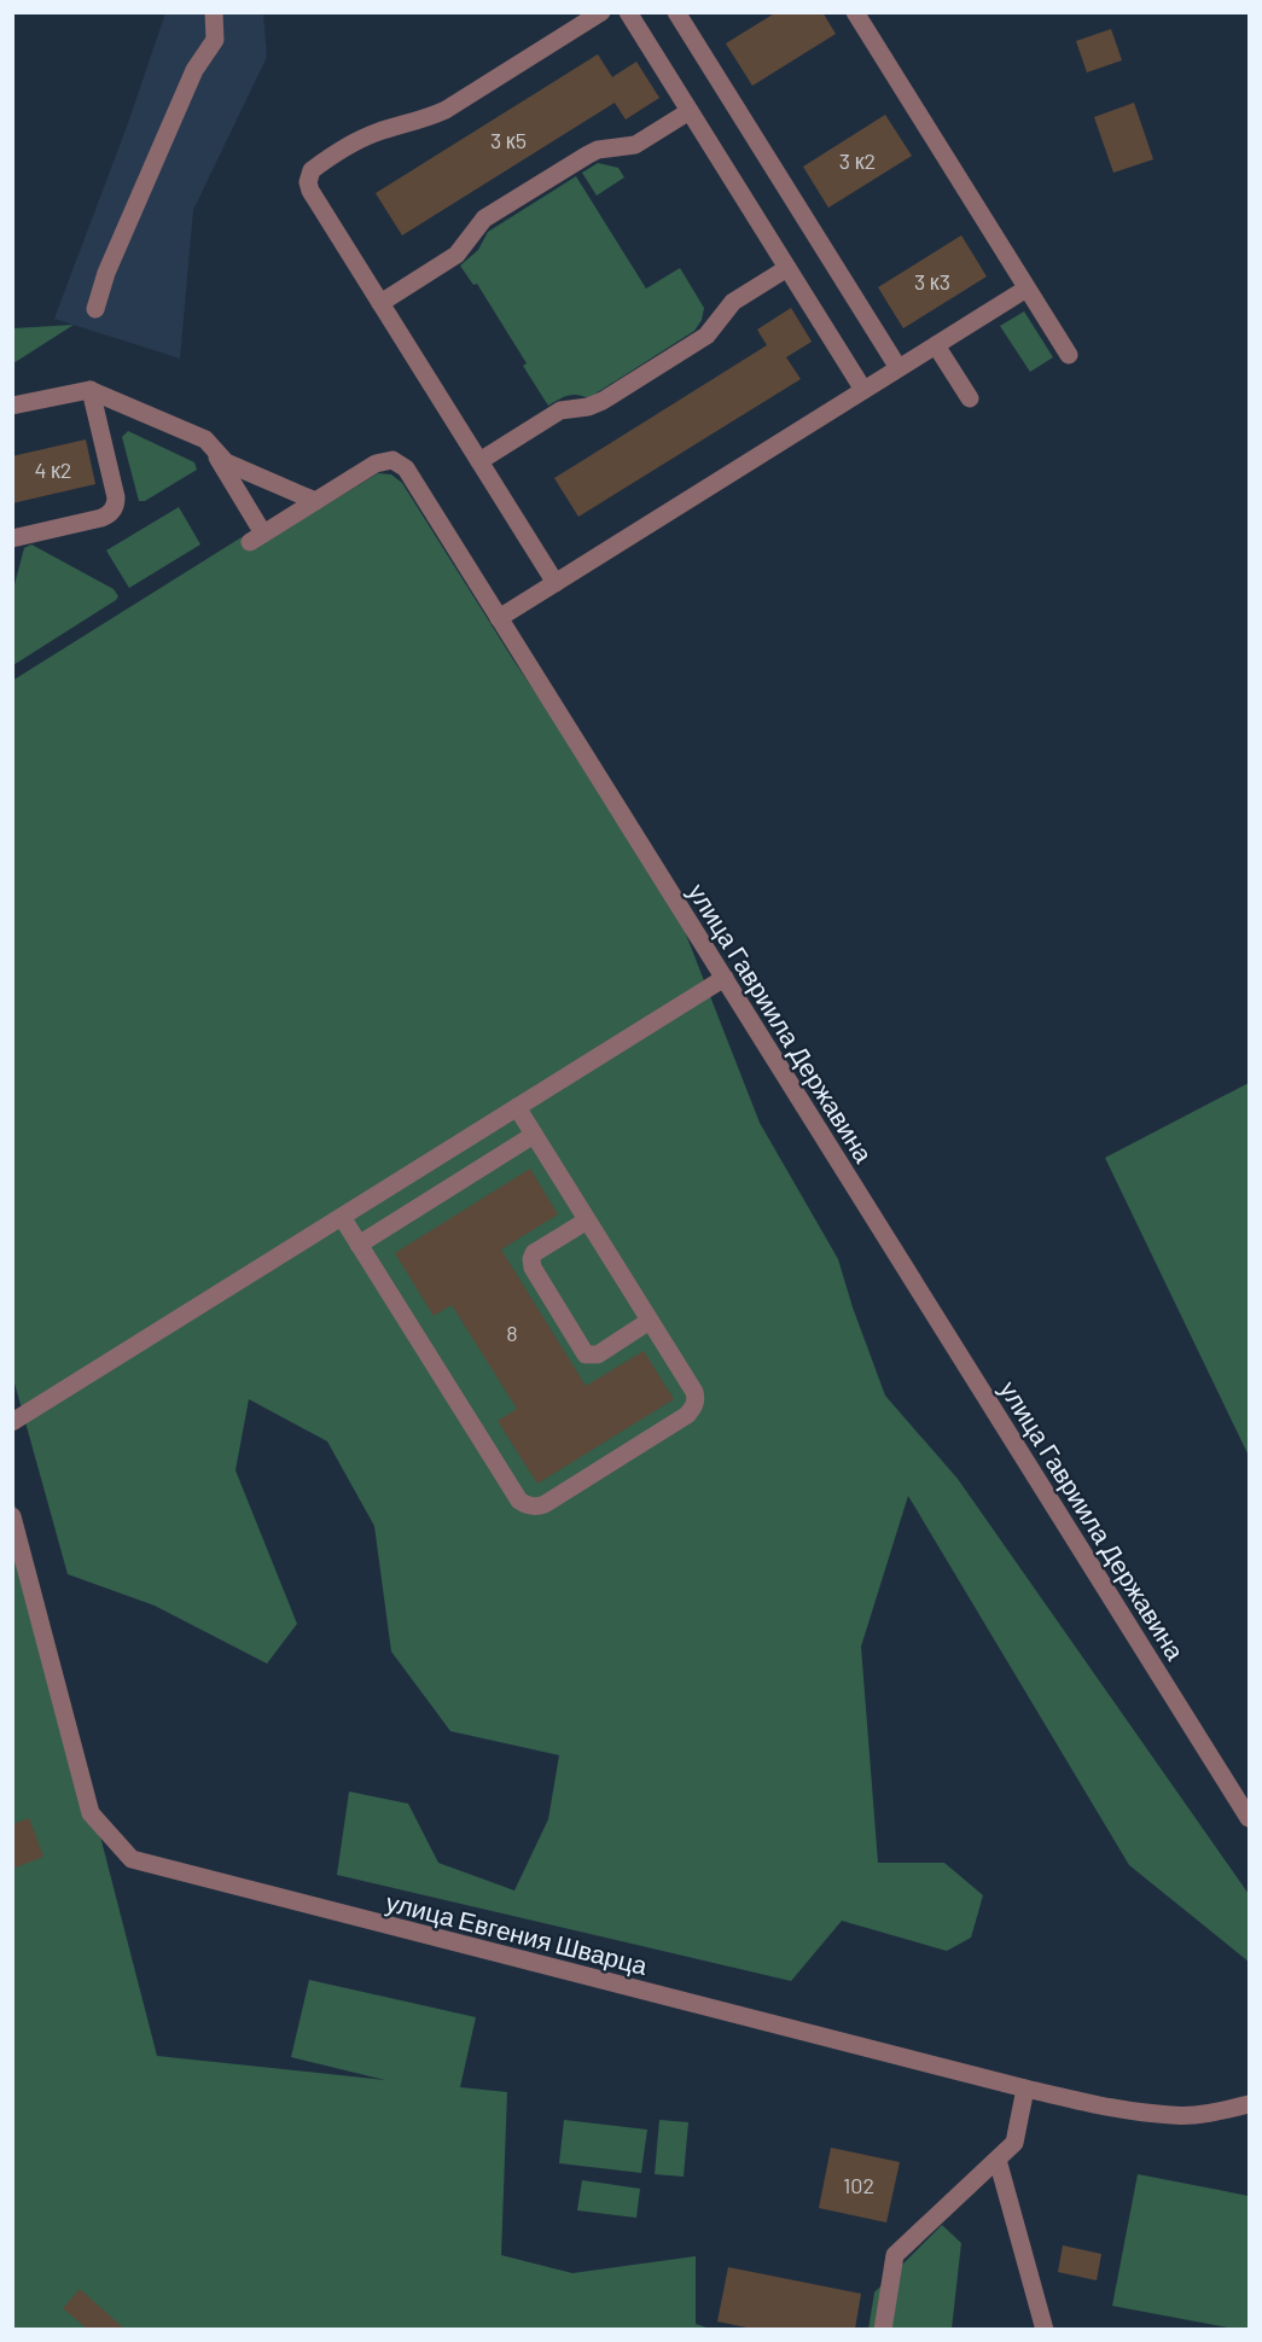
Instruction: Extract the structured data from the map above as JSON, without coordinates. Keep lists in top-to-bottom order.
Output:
{
  "streets": {
    "street": ["улица Гавриила Державина", "улица Евгения Шварца"]
  },
  "house_numbers": [
    "3 к5",
    "3 к2",
    "3 к3",
    "4 к2",
    "8",
    "102"
  ]
}
